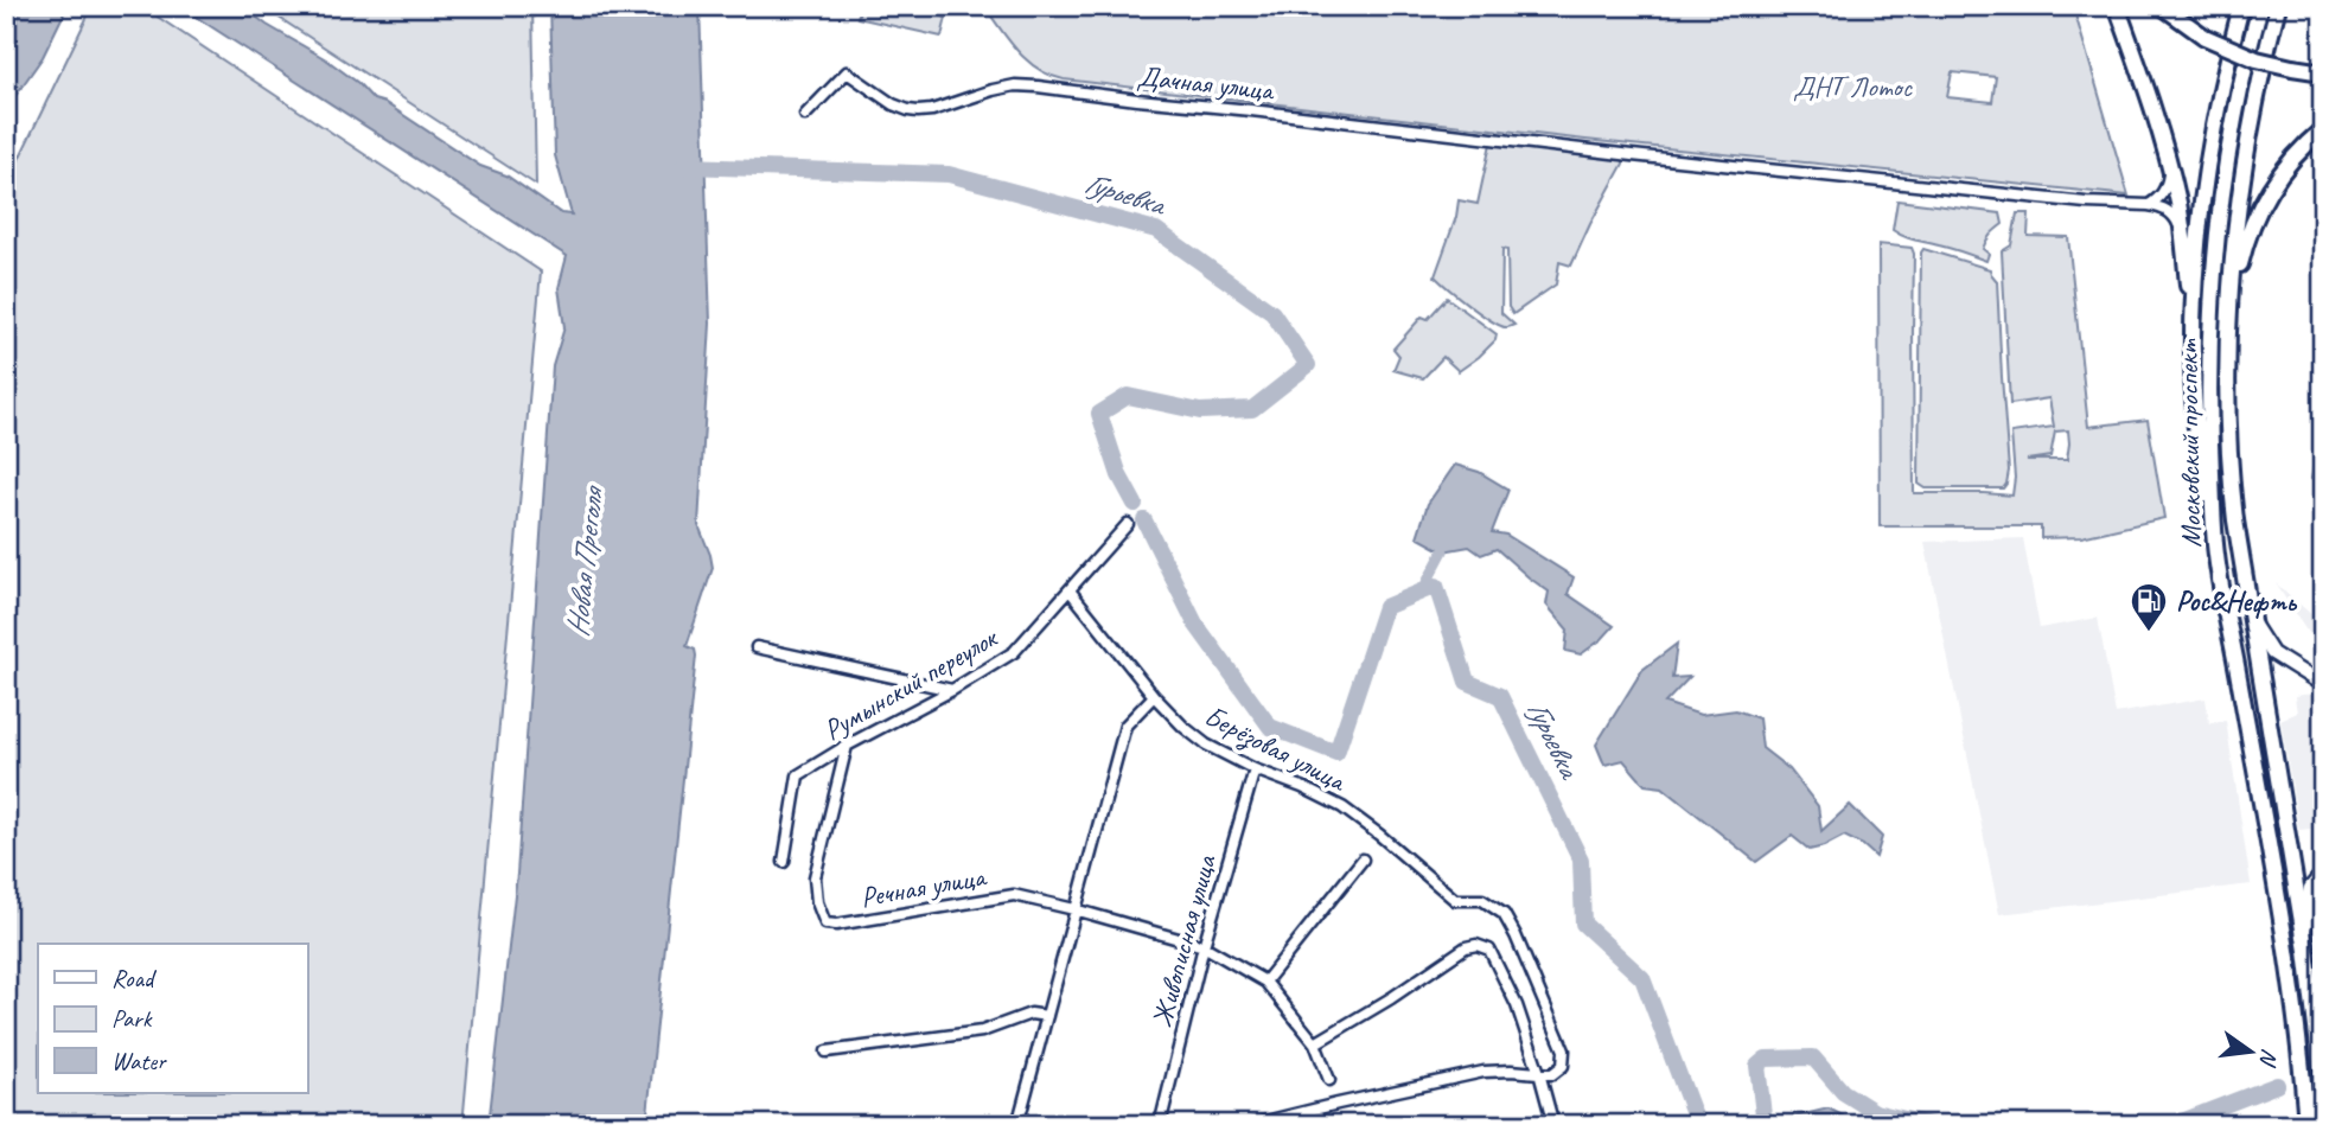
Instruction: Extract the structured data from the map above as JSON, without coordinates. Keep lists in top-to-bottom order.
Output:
{
  "streets": {
    "highway": ["Московский проспект"],
    "street": [
      "Дачная улица",
      "Румынский переулок",
      "Берёзовая улица",
      "Речная улица",
      "Живописная улица"
    ]
  },
  "crossings": [
    ["Румынский переулок", "Берёзовая улица"],
    ["Румынский переулок", "Речная улица"],
    ["Берёзовая улица", "Живописная улица"],
    ["Речная улица", "Живописная улица"]
  ],
  "water": ["Гурьевка", "Новая Преголя"],
  "parks": ["ДНТ Лотос"],
  "places": {
    "fuel station": ["Рос&Нефть"]
  },
  "legend": ["Road", "Park", "Water"],
  "north": "right"
}
